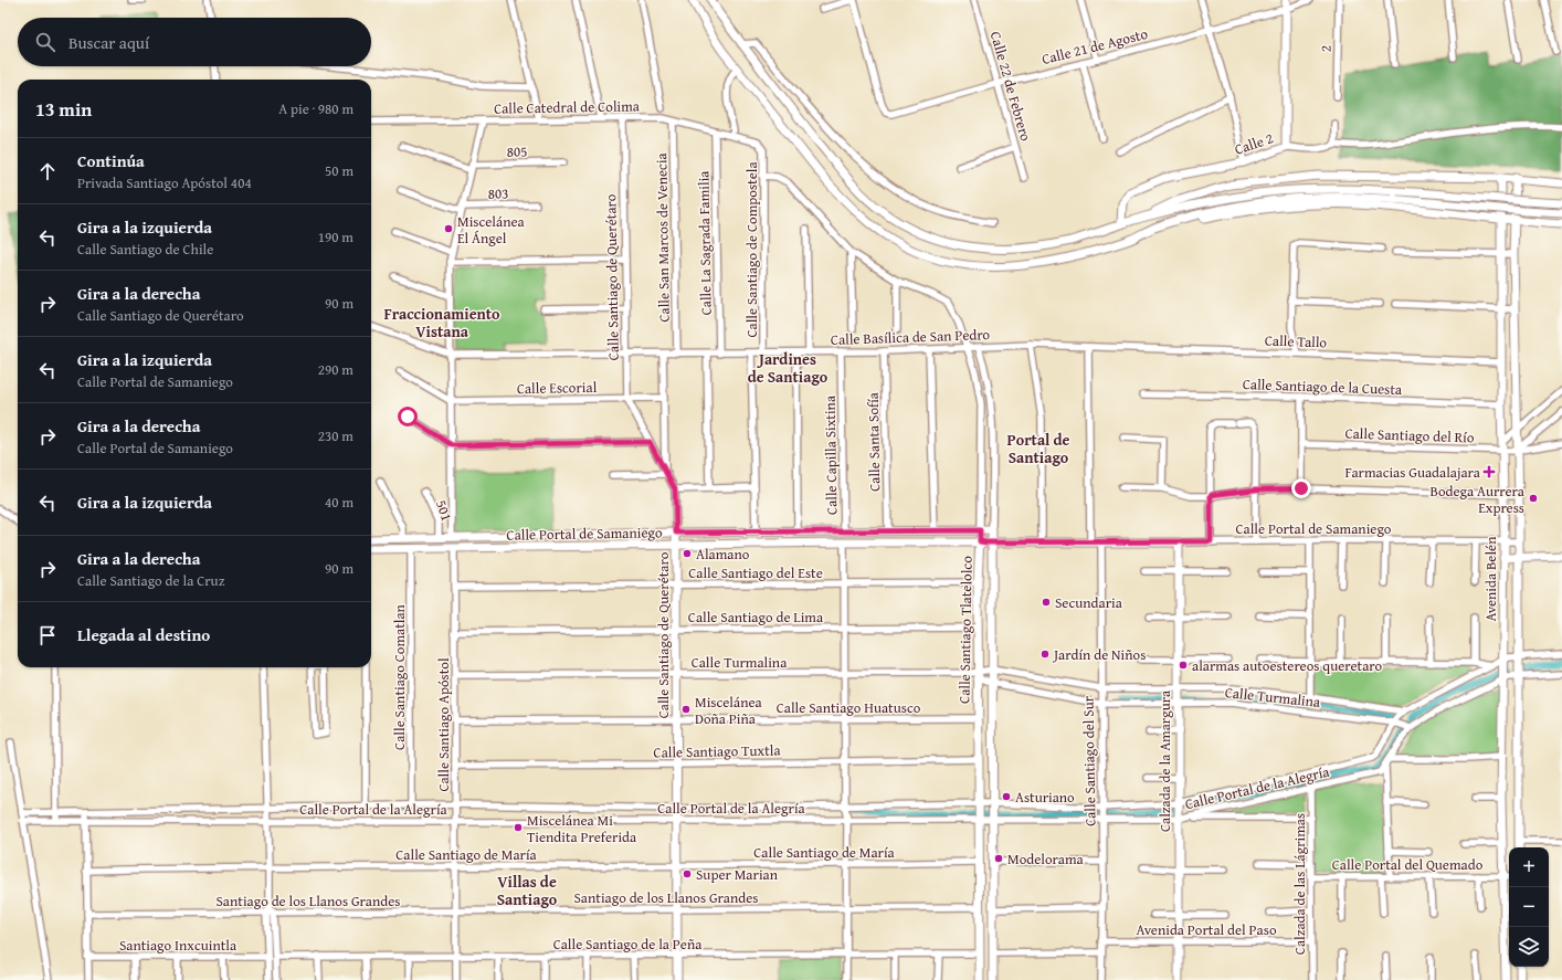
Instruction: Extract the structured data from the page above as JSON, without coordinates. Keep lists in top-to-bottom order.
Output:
{
  "streets": {
    "street": [
      "Calle 21 de Agosto",
      "2",
      "Calle 22 de Febrero",
      "Calle Catedral de Colima",
      "Calle 2",
      "805",
      "803",
      "Calle San Marcos de Venecia",
      "Calle La Sagrada Familia",
      "Calle Santiago de Compostela",
      "Calle Santiago de Querétaro",
      "Calle Basílica de San Pedro",
      "Calle Tallo",
      "Calle Santiago de la Cuesta",
      "Calle Escorial",
      "Calle Santiago del Río",
      "Calle Santa Sofía",
      "Calle Capilla Sixtina",
      "501",
      "Calle Portal de Samaniego",
      "Calle Santiago del Este",
      "Avenida Belén",
      "Calle Santiago de Lima",
      "Calle Santiago Tlatelolco",
      "Calle Turmalina",
      "Calle Santiago Comatlan",
      "Calle Santiago Huatusco",
      "Calle Santiago Apóstol",
      "Calle Santiago Tuxtla",
      "Calle Santiago del Sur",
      "Calzada de la Amargura",
      "Calle Portal de la Alegría",
      "Calle Santiago de María",
      "Calle Portal del Quemado",
      "Calzada de las Lágrimas",
      "Santiago de los Llanos Grandes",
      "Avenida Portal del Paso",
      "Calle Santiago de la Peña",
      "Santiago Inxcuintla"
    ]
  },
  "crossings": [
    ["Calle 21 de Agosto", "Calle 22 de Febrero"],
    ["Calle 21 de Agosto", "Calle 2"],
    ["Calle Catedral de Colima", "Calle San Marcos de Venecia"],
    ["Calle Catedral de Colima", "Calle La Sagrada Familia"],
    ["Calle Catedral de Colima", "Calle Santiago de Compostela"],
    ["Calle Catedral de Colima", "Calle Santiago de Querétaro"],
    ["Calle San Marcos de Venecia", "Calle Basílica de San Pedro"],
    ["Calle La Sagrada Familia", "Calle Basílica de San Pedro"],
    ["Calle Santiago de Compostela", "Calle Basílica de San Pedro"],
    ["Calle Santiago de Compostela", "Calle Portal de Samaniego"],
    ["Calle Santiago de Compostela", "Calle Santiago Tlatelolco"],
    ["Calle Santiago de Querétaro", "Calle Basílica de San Pedro"],
    ["Calle Santiago de Querétaro", "Calle Escorial"],
    ["Calle Santiago de Querétaro", "Calle Portal de Samaniego"],
    ["Calle Santiago de Querétaro", "Calle Santiago del Este"],
    ["Calle Santiago de Querétaro", "Calle Santiago de Lima"],
    ["Calle Santiago de Querétaro", "Calle Turmalina"],
    ["Calle Santiago de Querétaro", "Calle Santiago Huatusco"],
    ["Calle Santiago de Querétaro", "Calle Santiago Tuxtla"],
    ["Calle Santiago de Querétaro", "Calle Portal de la Alegría"],
    ["Calle Santiago de Querétaro", "Calle Santiago de María"],
    ["Calle Santiago de Querétaro", "Santiago de los Llanos Grandes"],
    ["Calle Santiago de Querétaro", "Calle Santiago de la Peña"],
    ["Calle Basílica de San Pedro", "Calle Tallo"],
    ["Calle Basílica de San Pedro", "Calle Santa Sofía"],
    ["Calle Basílica de San Pedro", "Calle Capilla Sixtina"],
    ["Calle Basílica de San Pedro", "Calle Santiago Tlatelolco"],
    ["Calle Tallo", "Avenida Belén"],
    ["Calle Santiago de la Cuesta", "Avenida Belén"],
    ["Calle Santiago del Río", "Avenida Belén"],
    ["Calle Santa Sofía", "Calle Portal de Samaniego"],
    ["Calle Capilla Sixtina", "Calle Portal de Samaniego"],
    ["501", "Calle Portal de Samaniego"],
    ["Calle Portal de Samaniego", "Avenida Belén"],
    ["Calle Portal de Samaniego", "Calle Santiago Tlatelolco"],
    ["Calle Portal de Samaniego", "Calle Santiago Comatlan"],
    ["Calle Portal de Samaniego", "Calle Santiago Apóstol"],
    ["Calle Portal de Samaniego", "Calle Santiago del Sur"],
    ["Calle Portal de Samaniego", "Calzada de la Amargura"],
    ["Calle Santiago del Este", "Calle Santiago Tlatelolco"],
    ["Calle Santiago del Este", "Calle Santiago Apóstol"],
    ["Avenida Belén", "Calle Portal del Quemado"],
    ["Calle Santiago de Lima", "Calle Santiago Tlatelolco"],
    ["Calle Santiago de Lima", "Calle Santiago Apóstol"],
    ["Calle Santiago Tlatelolco", "Calle Turmalina"],
    ["Calle Santiago Tlatelolco", "Calle Santiago Huatusco"],
    ["Calle Santiago Tlatelolco", "Calle Santiago Tuxtla"],
    ["Calle Santiago Tlatelolco", "Calle Portal de la Alegría"],
    ["Calle Santiago Tlatelolco", "Calle Santiago de María"],
    ["Calle Santiago Tlatelolco", "Santiago de los Llanos Grandes"],
    ["Calle Santiago Tlatelolco", "Calle Santiago de la Peña"],
    ["Calle Turmalina", "Calle Santiago Apóstol"],
    ["Calle Turmalina", "Calle Santiago del Sur"],
    ["Calle Turmalina", "Calzada de la Amargura"],
    ["Calle Turmalina", "Calle Portal de la Alegría"],
    ["Calle Santiago Comatlan", "Calle Portal de la Alegría"],
    ["Calle Santiago Huatusco", "Calle Santiago Apóstol"],
    ["Calle Santiago Apóstol", "Calle Santiago Tuxtla"],
    ["Calle Santiago Apóstol", "Calle Portal de la Alegría"],
    ["Calle Santiago Apóstol", "Calle Santiago de María"],
    ["Calle Santiago Apóstol", "Santiago de los Llanos Grandes"],
    ["Calle Santiago Apóstol", "Calle Santiago de la Peña"],
    ["Calle Santiago del Sur", "Calle Portal de la Alegría"],
    ["Calle Santiago del Sur", "Avenida Portal del Paso"],
    ["Calzada de la Amargura", "Calle Portal de la Alegría"],
    ["Calzada de la Amargura", "Calzada de las Lágrimas"],
    ["Calzada de la Amargura", "Avenida Portal del Paso"],
    ["Calle Portal de la Alegría", "Calzada de las Lágrimas"],
    ["Calle Portal del Quemado", "Calzada de las Lágrimas"],
    ["Calzada de las Lágrimas", "Avenida Portal del Paso"]
  ],
  "districts": [
    "Fraccionamiento Vistana",
    "Jardines de Santiago",
    "Portal de Santiago",
    "Villas de Santiago"
  ],
  "places": {
    "other": [
      "Miscelánea El Ángel",
      "Bodega Aurrera Express",
      "Alamano",
      "Secundaria",
      "Jardín de Niños",
      "alarmas autoestereos queretaro",
      "Miscelánea Doña Piña",
      "Asturiano",
      "Miscelánea Mi Tiendita Preferida",
      "Modelorama",
      "Super Marian"
    ],
    "health": ["Farmacias Guadalajara"]
  },
  "page": {
    "search": "Buscar aquí",
    "heading": ["13 min", "A pie · 980 m"],
    "list": [
      ["Continúa", "Privada Santiago Apóstol 404", "50 m"],
      ["Gira a la izquierda", "Calle Santiago de Chile", "190 m"],
      ["Gira a la derecha", "Calle Santiago de Querétaro", "90 m"],
      ["Gira a la izquierda", "Calle Portal de Samaniego", "290 m"],
      ["Gira a la derecha", "Calle Portal de Samaniego", "230 m"],
      ["Gira a la izquierda", "40 m"],
      ["Gira a la derecha", "Calle Santiago de la Cruz", "90 m"],
      "Llegada al destino"
    ],
    "map_buttons": ["+", "−"]
  }
}
